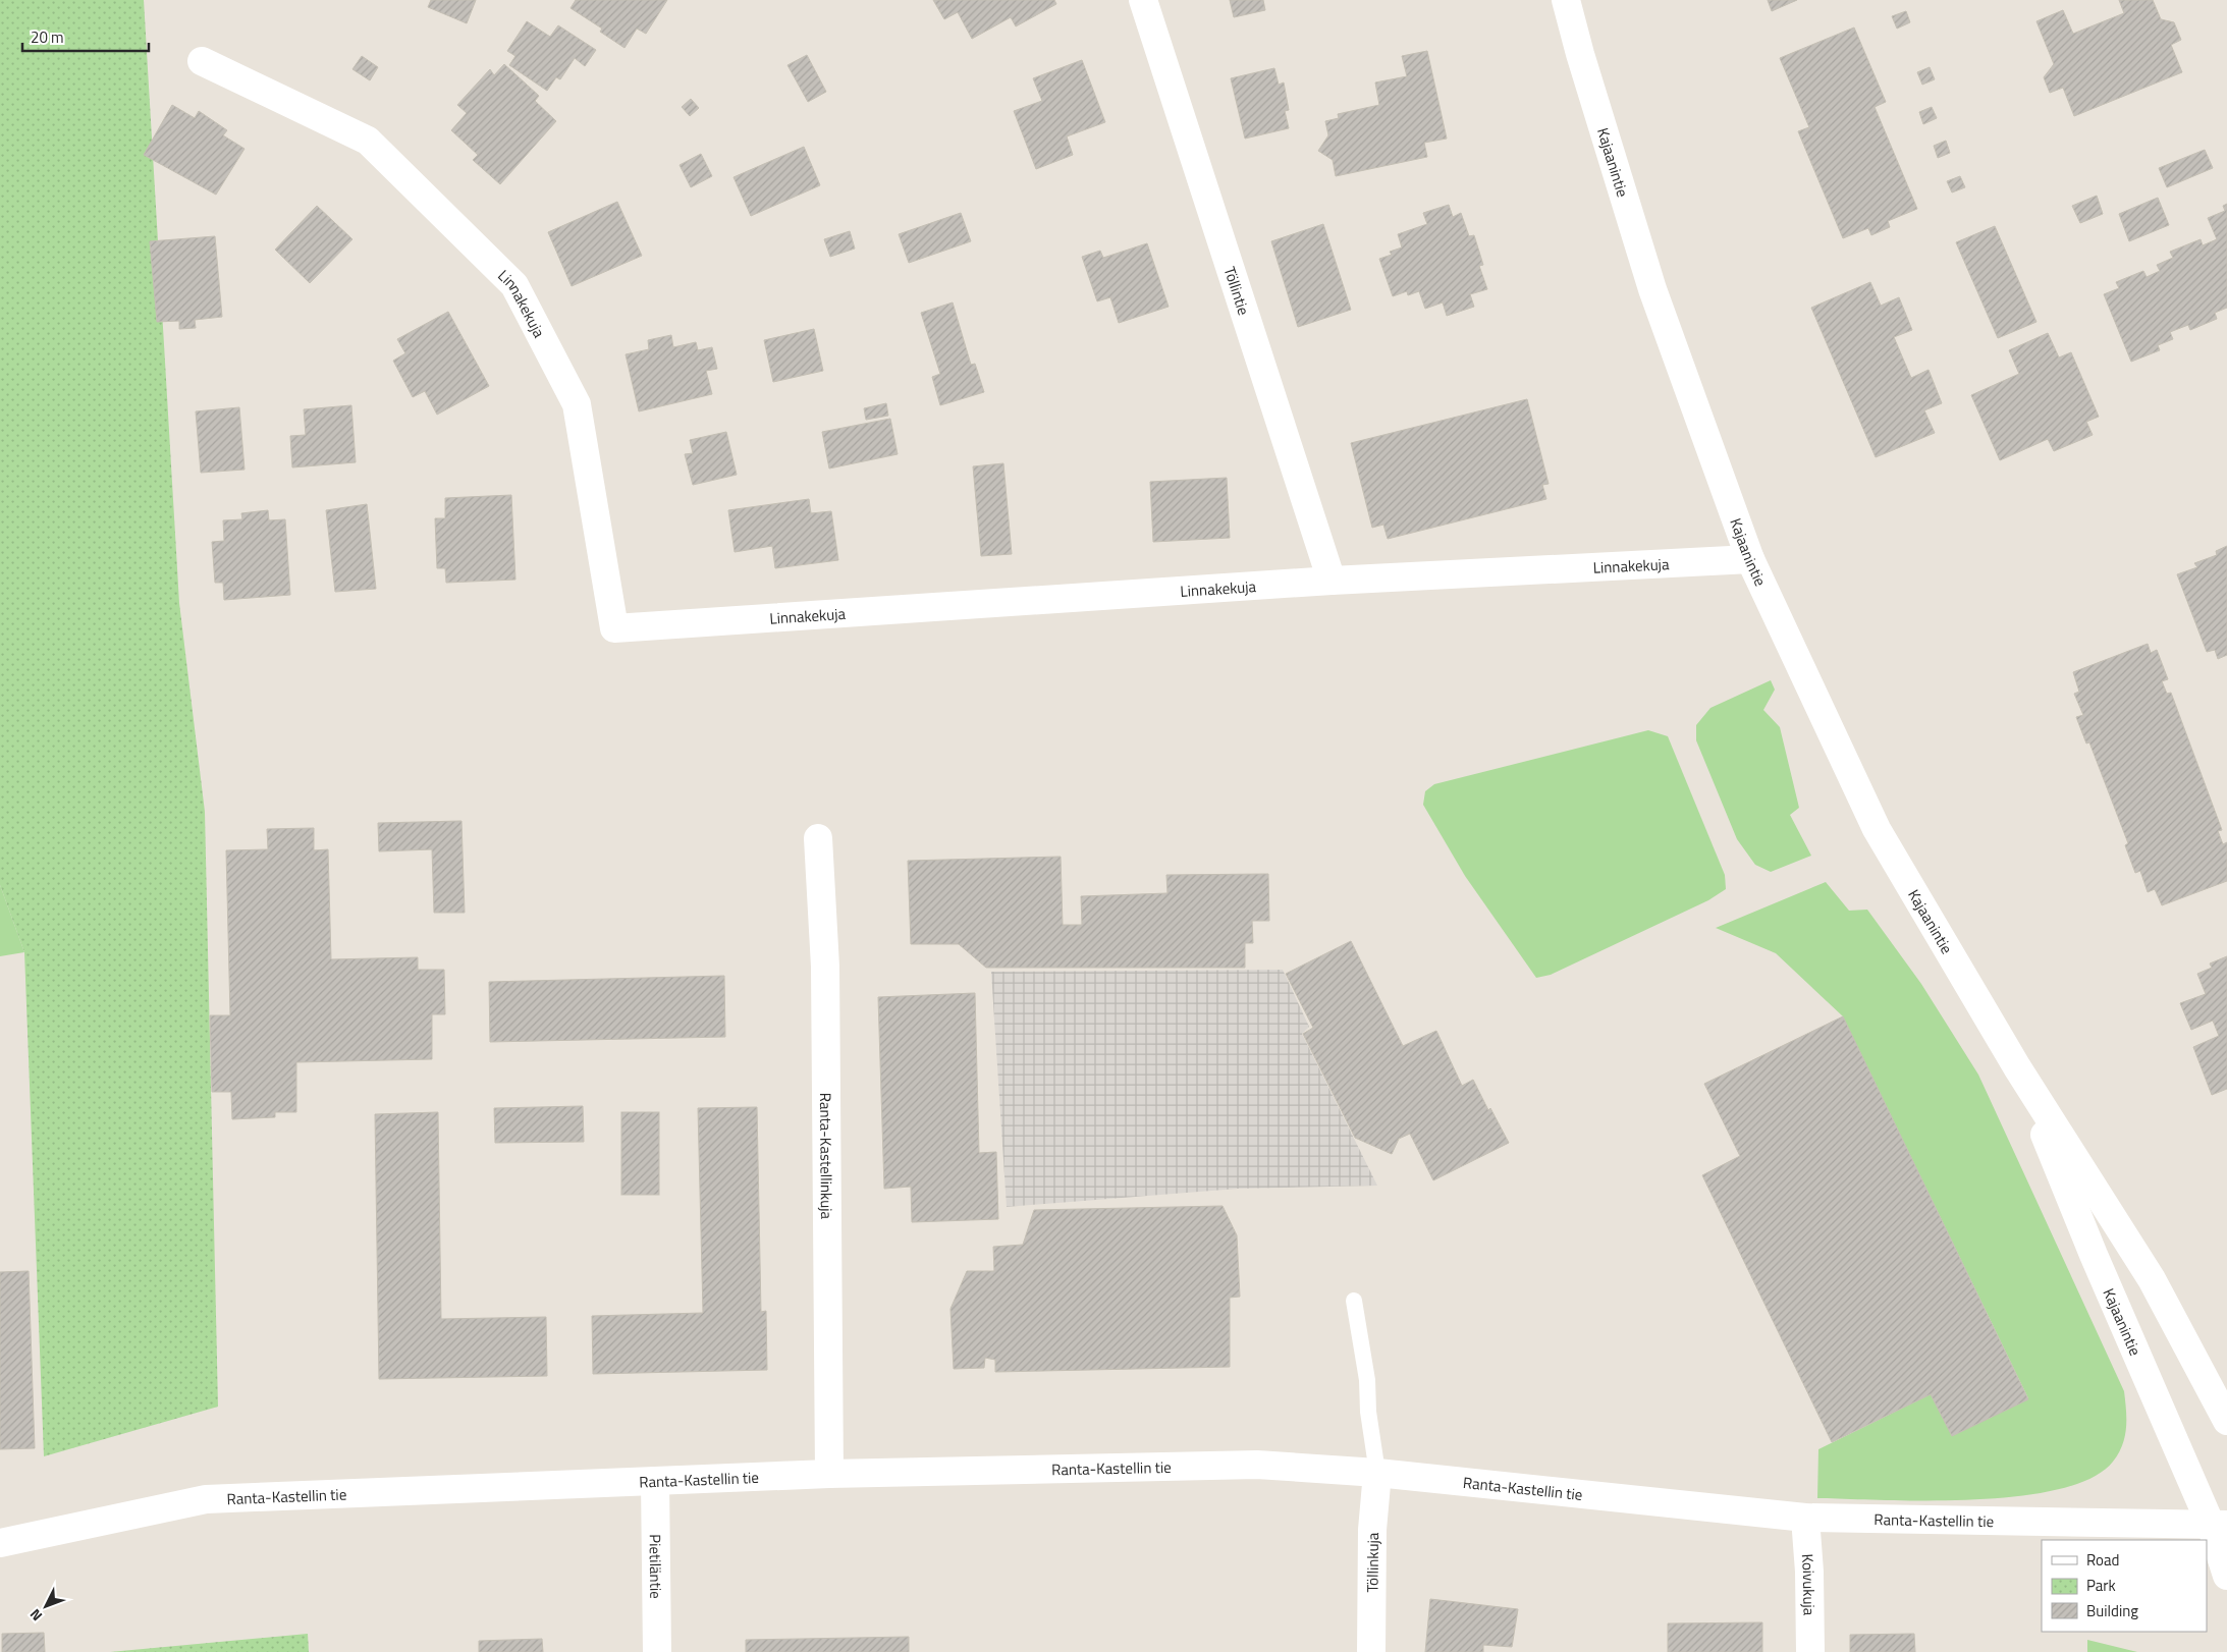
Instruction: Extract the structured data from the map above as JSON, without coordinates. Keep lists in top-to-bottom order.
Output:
{
  "streets": {
    "street": [
      "Kajaanintie",
      "Töllintie",
      "Linnakekuja",
      "Ranta-Kastellinkuja",
      "Ranta-Kastellin tie",
      "Töllinkuja",
      "Pietiläntie",
      "Koivukuja"
    ]
  },
  "crossings": [
    ["Kajaanintie", "Linnakekuja"],
    ["Kajaanintie", "Ranta-Kastellin tie"],
    ["Töllintie", "Linnakekuja"],
    ["Ranta-Kastellinkuja", "Ranta-Kastellin tie"],
    ["Ranta-Kastellin tie", "Töllinkuja"],
    ["Ranta-Kastellin tie", "Pietiläntie"],
    ["Ranta-Kastellin tie", "Koivukuja"]
  ],
  "legend": ["Road", "Park", "Building"],
  "scale_bar": "20 m",
  "north": "bottom left"
}
